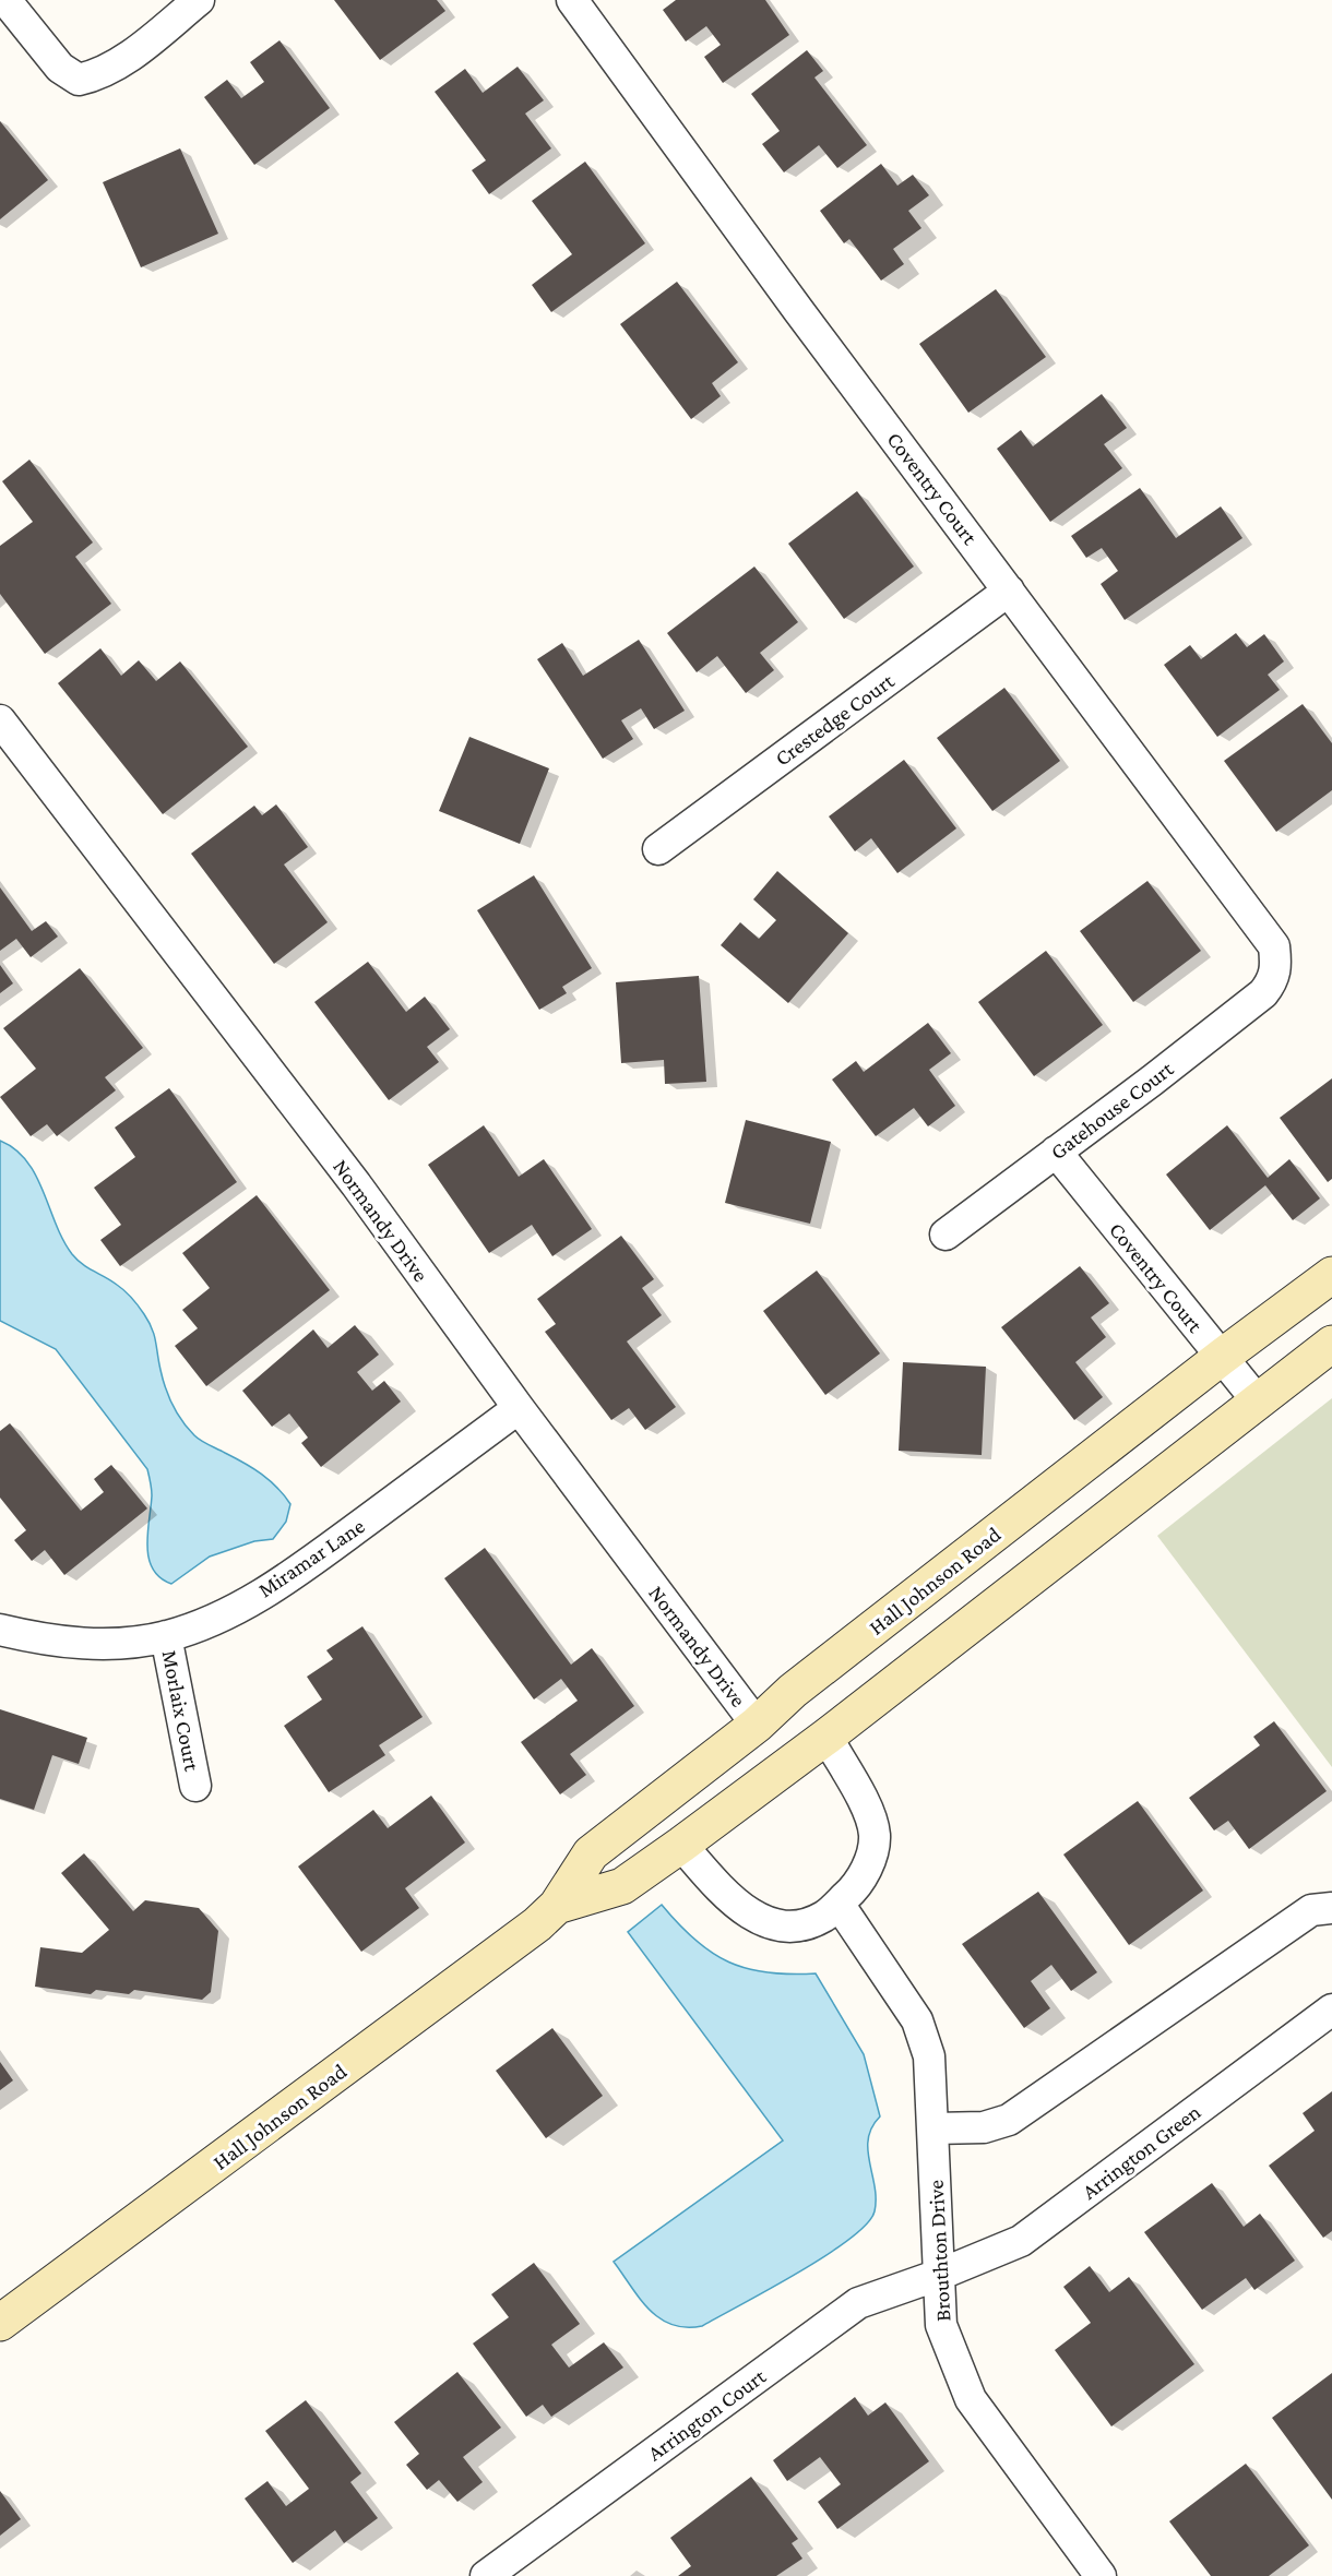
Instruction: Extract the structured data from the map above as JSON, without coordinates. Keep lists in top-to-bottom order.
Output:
{
  "streets": {
    "main road": ["Hall Johnson Road"],
    "street": [
      "Coventry Court",
      "Crestedge Court",
      "Gatehouse Court",
      "Normandy Drive",
      "Miramar Lane",
      "Morlaix Court",
      "Arrington Green",
      "Brouthton Drive",
      "Arrington Court"
    ]
  },
  "crossings": [
    ["Coventry Court", "Crestedge Court"],
    ["Coventry Court", "Gatehouse Court"],
    ["Coventry Court", "Hall Johnson Road"],
    ["Normandy Drive", "Miramar Lane"],
    ["Normandy Drive", "Hall Johnson Road"],
    ["Miramar Lane", "Morlaix Court"],
    ["Arrington Green", "Brouthton Drive"],
    ["Arrington Green", "Arrington Court"],
    ["Brouthton Drive", "Arrington Court"]
  ]
}
